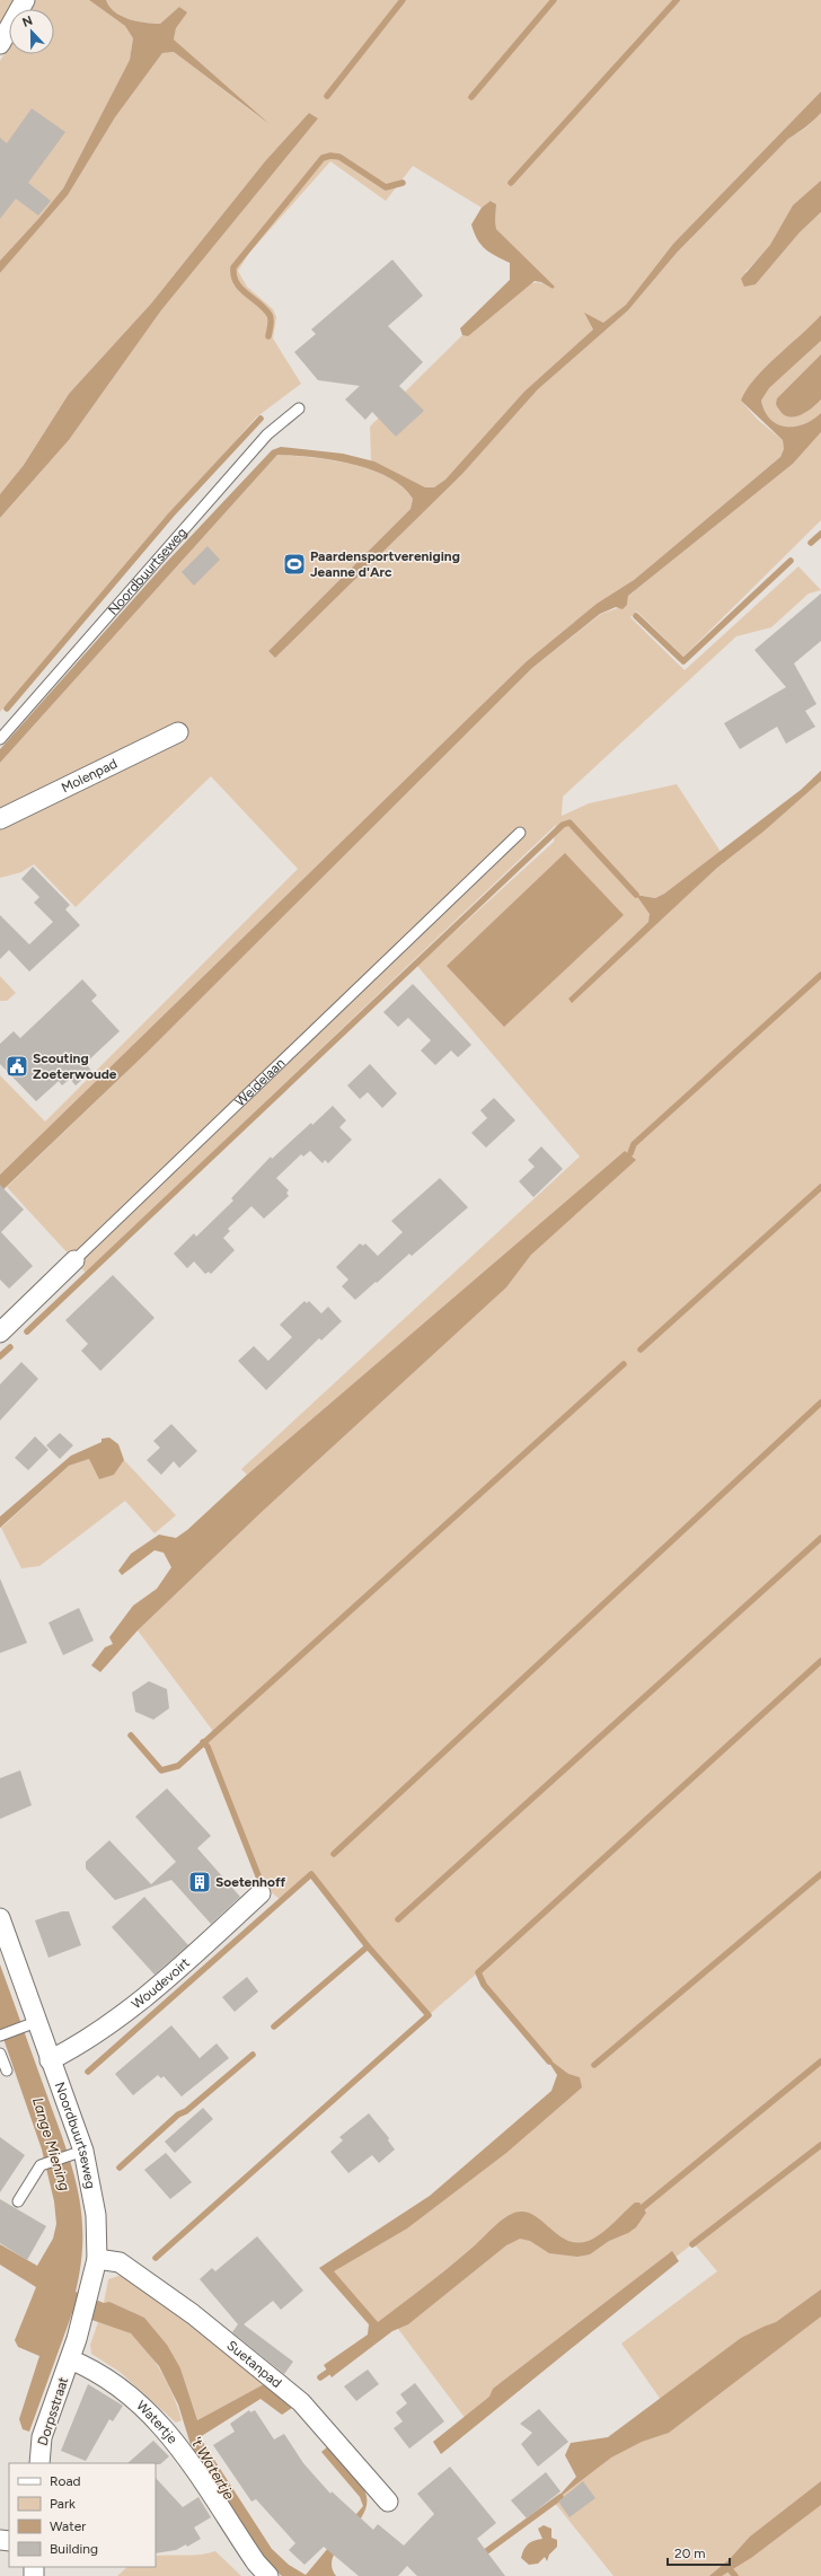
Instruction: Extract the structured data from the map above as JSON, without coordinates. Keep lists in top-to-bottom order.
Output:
{
  "streets": {
    "street": [
      "Noordbuurtseweg",
      "Molenpad",
      "Weidelaan",
      "Woudevoirt",
      "Suetanpad",
      "Dorpsstraat",
      "Watertje"
    ]
  },
  "crossings": [
    ["Noordbuurtseweg", "Woudevoirt"],
    ["Noordbuurtseweg", "Suetanpad"],
    ["Noordbuurtseweg", "Dorpsstraat"],
    ["Noordbuurtseweg", "Watertje"],
    ["Dorpsstraat", "Watertje"]
  ],
  "water": ["Lange Miening", "'t Watertje"],
  "places": {
    "sports": ["Paardensportvereniging Jeanne d'Arc"],
    "public building": ["Scouting Zoeterwoude"],
    "building": ["Soetenhoff"]
  },
  "legend": [
    "Road",
    "Park",
    "Water",
    "Building"
  ],
  "scale_bar": "20 m",
  "north": "top"
}
